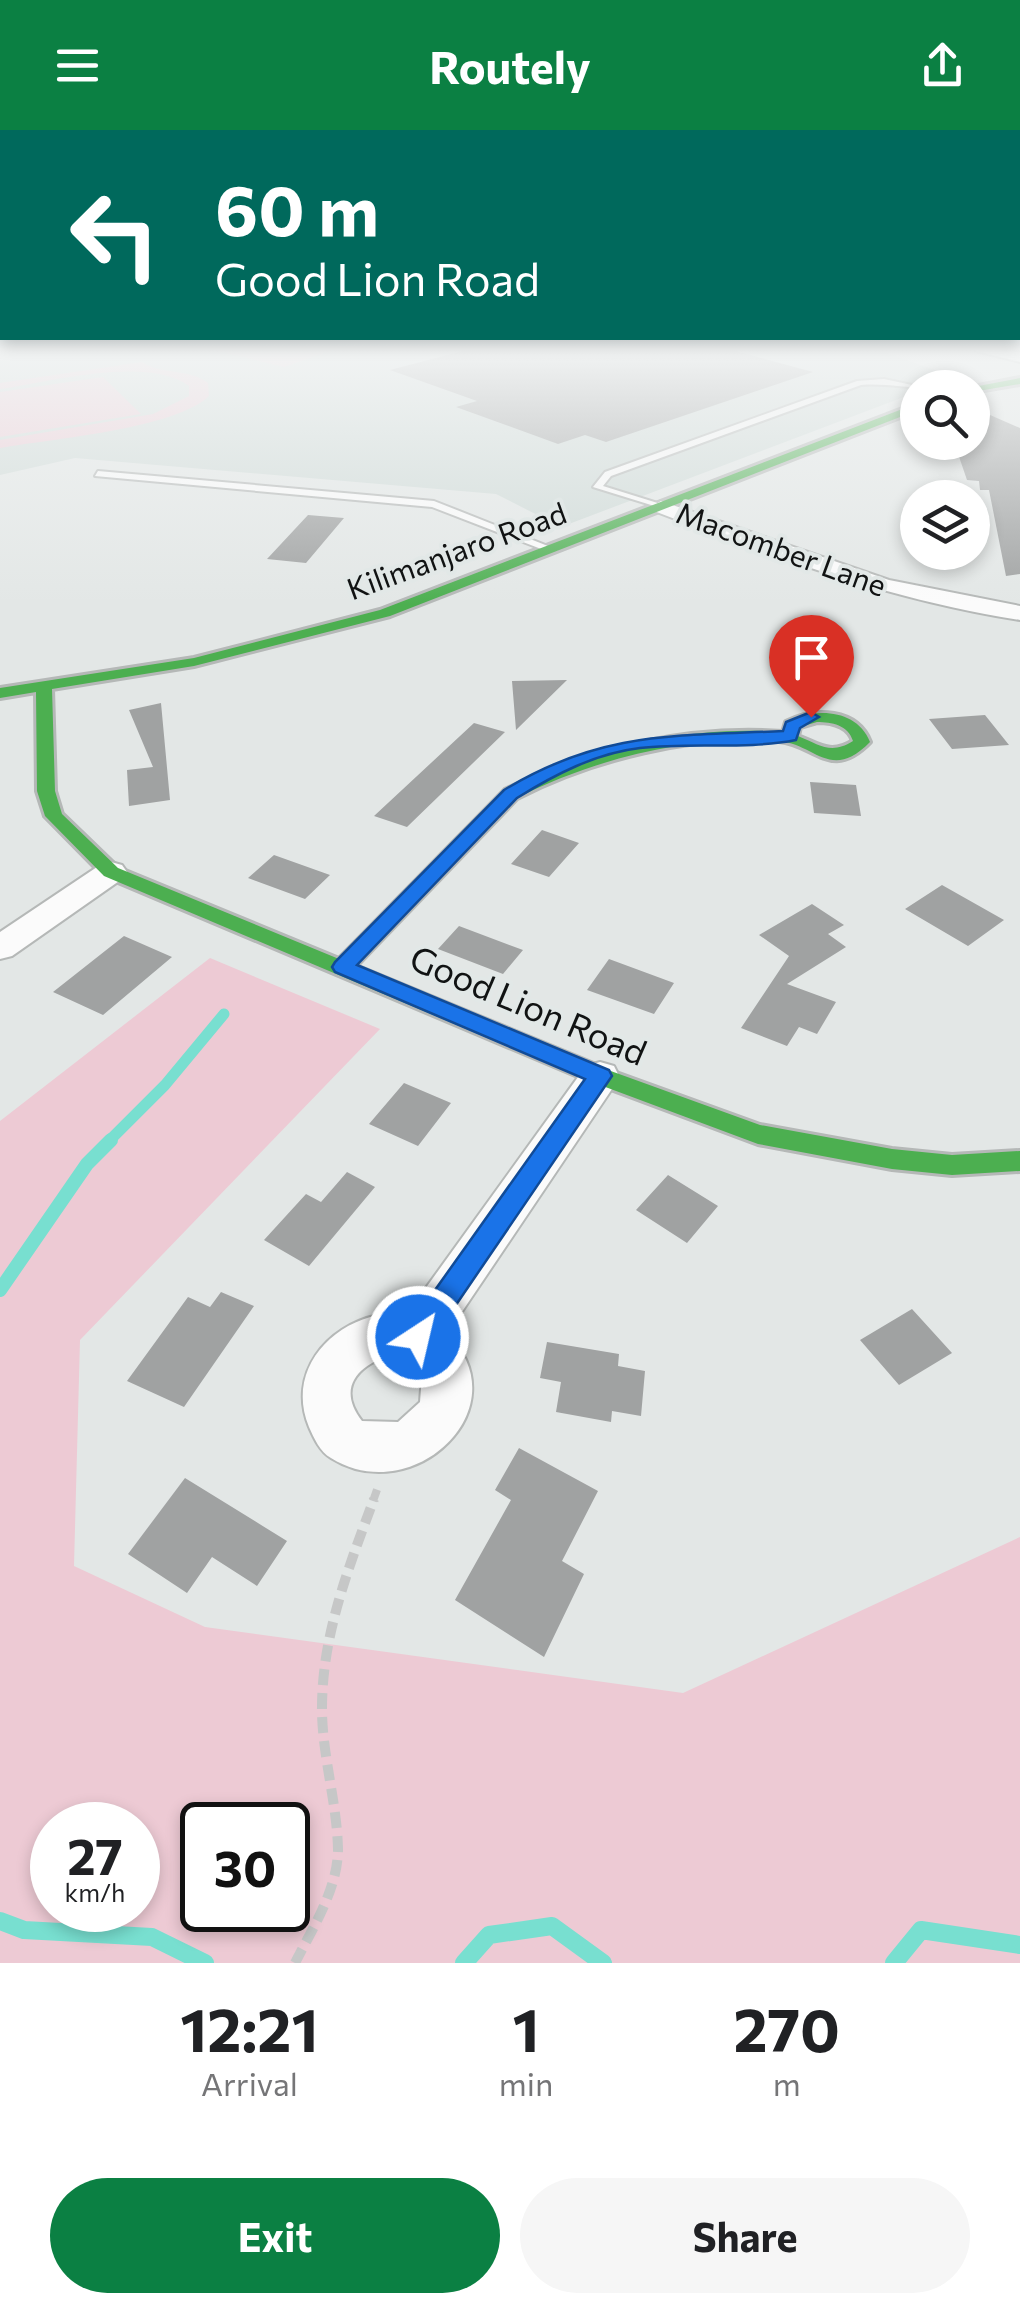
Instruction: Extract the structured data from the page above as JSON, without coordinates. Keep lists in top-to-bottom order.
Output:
{
  "streets": {
    "street": ["Macomber Lane", "Kilimanjaro Road", "Good Lion Road"]
  },
  "crossings": [
    ["Macomber Lane", "Kilimanjaro Road"],
    ["Kilimanjaro Road", "Good Lion Road"]
  ],
  "page": {
    "header": "Routely",
    "turn": ["60 m", "Good Lion Road"],
    "speed": "27 km/h",
    "limit": "30",
    "eta": [
      "12:21",
      "Arrival",
      "1",
      "min",
      "270",
      "m"
    ],
    "buttons": ["Exit", "Share"]
  }
}
